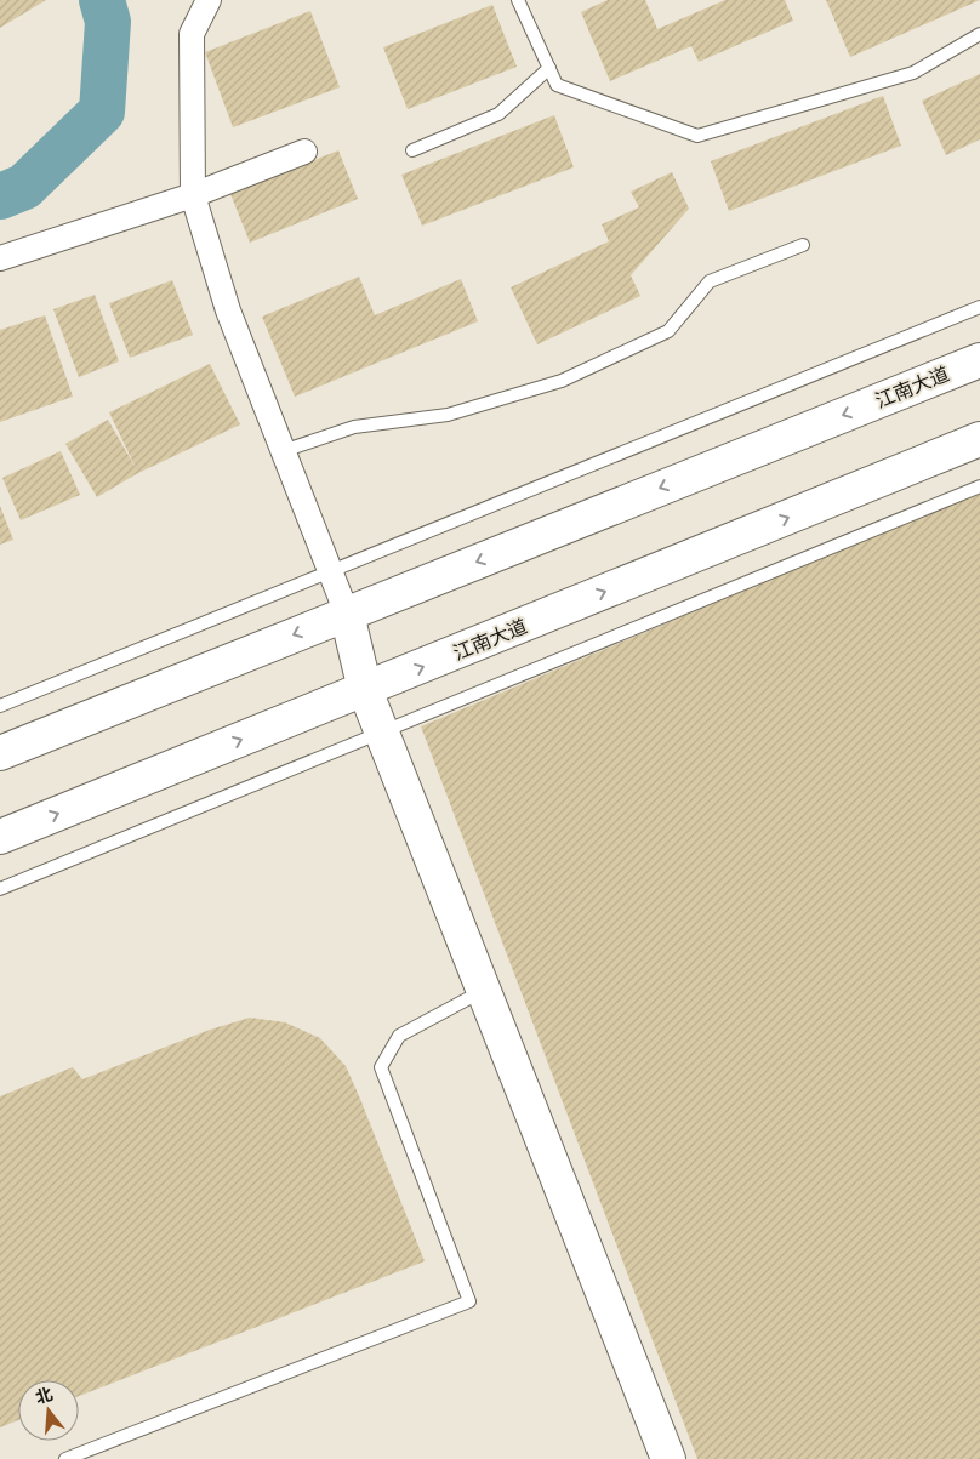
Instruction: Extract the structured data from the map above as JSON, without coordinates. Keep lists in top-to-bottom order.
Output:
{
  "streets": {
    "main road": ["江南大道"]
  },
  "north": "top"
}
